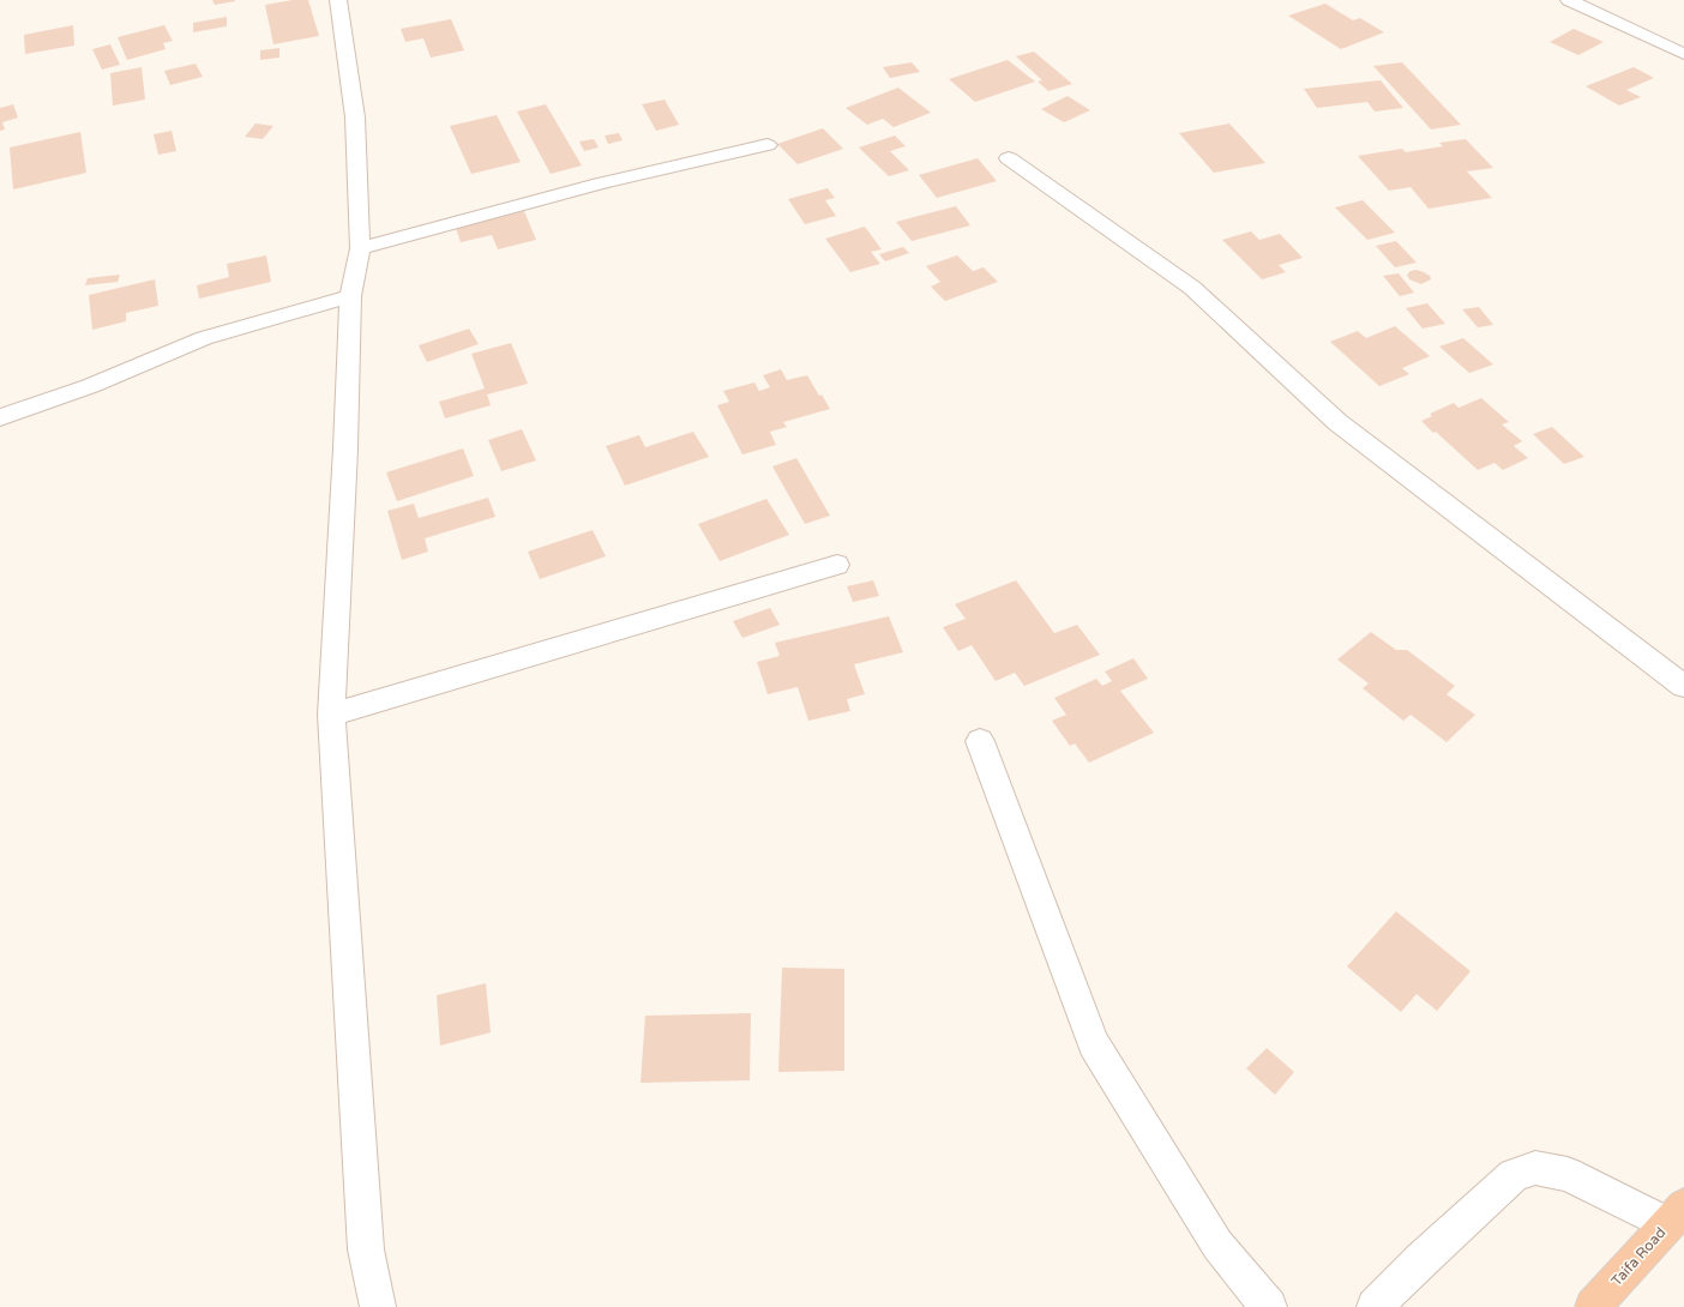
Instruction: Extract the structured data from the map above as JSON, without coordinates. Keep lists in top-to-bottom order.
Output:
{
  "streets": {
    "highway": ["Taifa Road"]
  }
}
